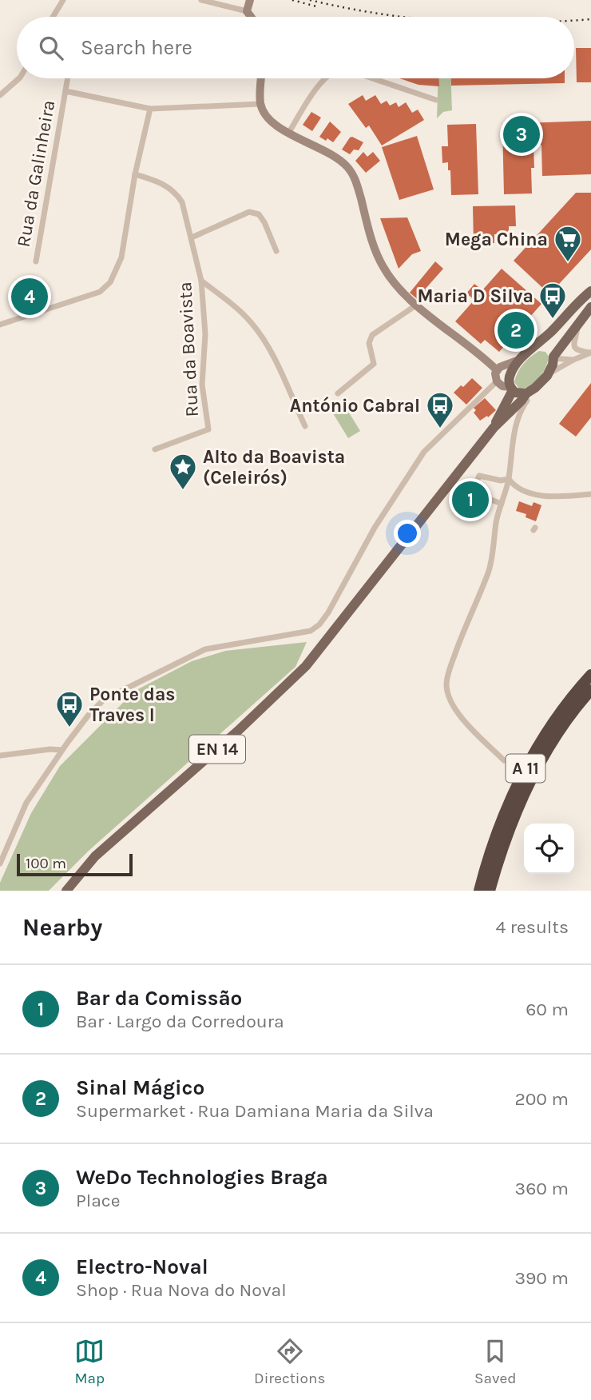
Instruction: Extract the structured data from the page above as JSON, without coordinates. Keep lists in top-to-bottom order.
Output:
{
  "streets": {
    "highway": ["A 11"],
    "main road": ["EN 14"],
    "street": ["Rua da Galinheira", "Rua da Boavista"]
  },
  "places": {
    "supermarket": ["Mega China"],
    "bus stop": ["Maria D Silva", "António Cabral", "Ponte das Traves I"],
    "place": ["Alto da Boavista (Celeirós)"]
  },
  "scale_bar": "100 m",
  "page": {
    "search": "Search here",
    "pins": [
      "3",
      "4",
      "2",
      "1"
    ],
    "scale": "100 m",
    "heading": ["Nearby", "4 results"],
    "list": [
      {
        "mark": "1",
        "name": "Bar da Comissão",
        "note": "Bar · Largo da Corredoura",
        "value": "60 m"
      },
      {
        "mark": "2",
        "name": "Sinal Mágico",
        "note": "Supermarket · Rua Damiana Maria da Silva",
        "value": "200 m"
      },
      {
        "mark": "3",
        "name": "WeDo Technologies Braga",
        "note": "Place",
        "value": "360 m"
      },
      {
        "mark": "4",
        "name": "Electro-Noval",
        "note": "Shop · Rua Nova do Noval",
        "value": "390 m"
      }
    ],
    "nav": ["Map", "Directions", "Saved"]
  }
}
